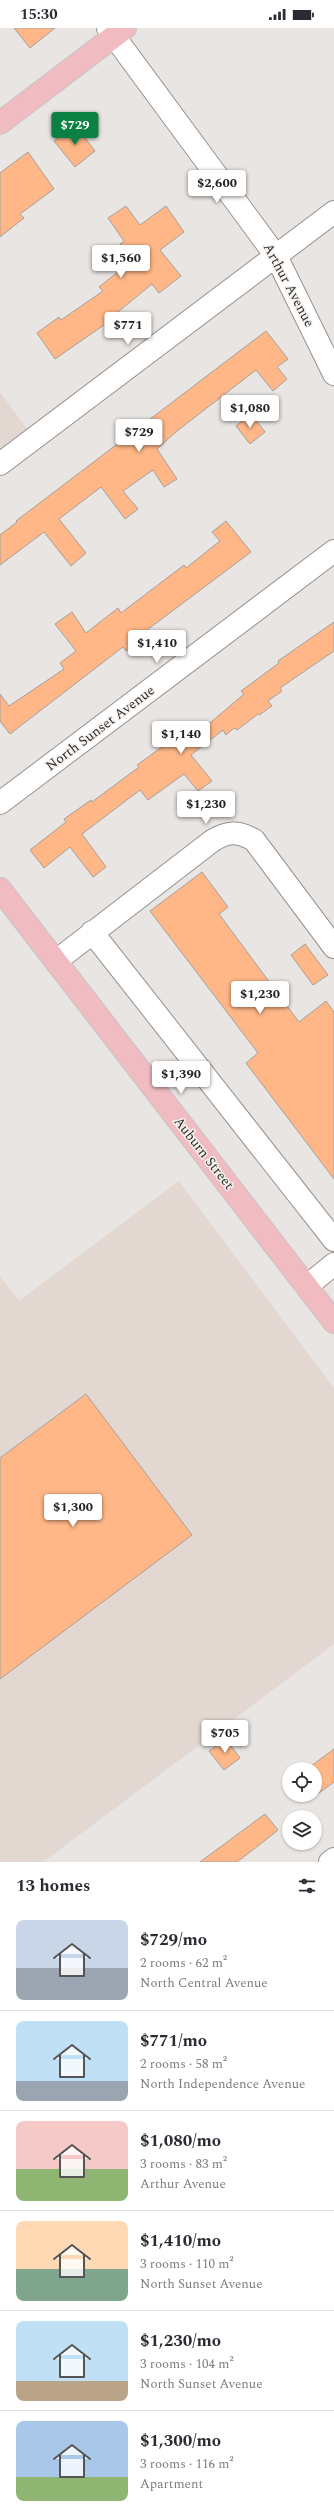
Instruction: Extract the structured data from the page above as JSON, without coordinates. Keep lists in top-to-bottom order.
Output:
{
  "streets": {
    "main road": ["Auburn Street"],
    "street": ["Arthur Avenue", "North Sunset Avenue"]
  },
  "page": {
    "status": "15:30",
    "price": [
      "$729",
      "$2,600",
      "$1,560",
      "$771",
      "$1,080",
      "$729",
      "$1,410",
      "$1,140",
      "$1,230",
      "$1,230",
      "$1,390",
      "$1,300",
      "$705"
    ],
    "heading": "13 homes",
    "list": [
      {
        "name": "$729/mo",
        "note": "2 rooms · 62 m² · North Central Avenue"
      },
      {
        "name": "$771/mo",
        "note": "2 rooms · 58 m² · North Independence Avenue"
      },
      {
        "name": "$1,080/mo",
        "note": "3 rooms · 83 m² · Arthur Avenue"
      },
      {
        "name": "$1,410/mo",
        "note": "3 rooms · 110 m² · North Sunset Avenue"
      },
      {
        "name": "$1,230/mo",
        "note": "3 rooms · 104 m² · North Sunset Avenue"
      },
      {
        "name": "$1,300/mo",
        "note": "3 rooms · 116 m² · Apartment"
      }
    ]
  }
}
